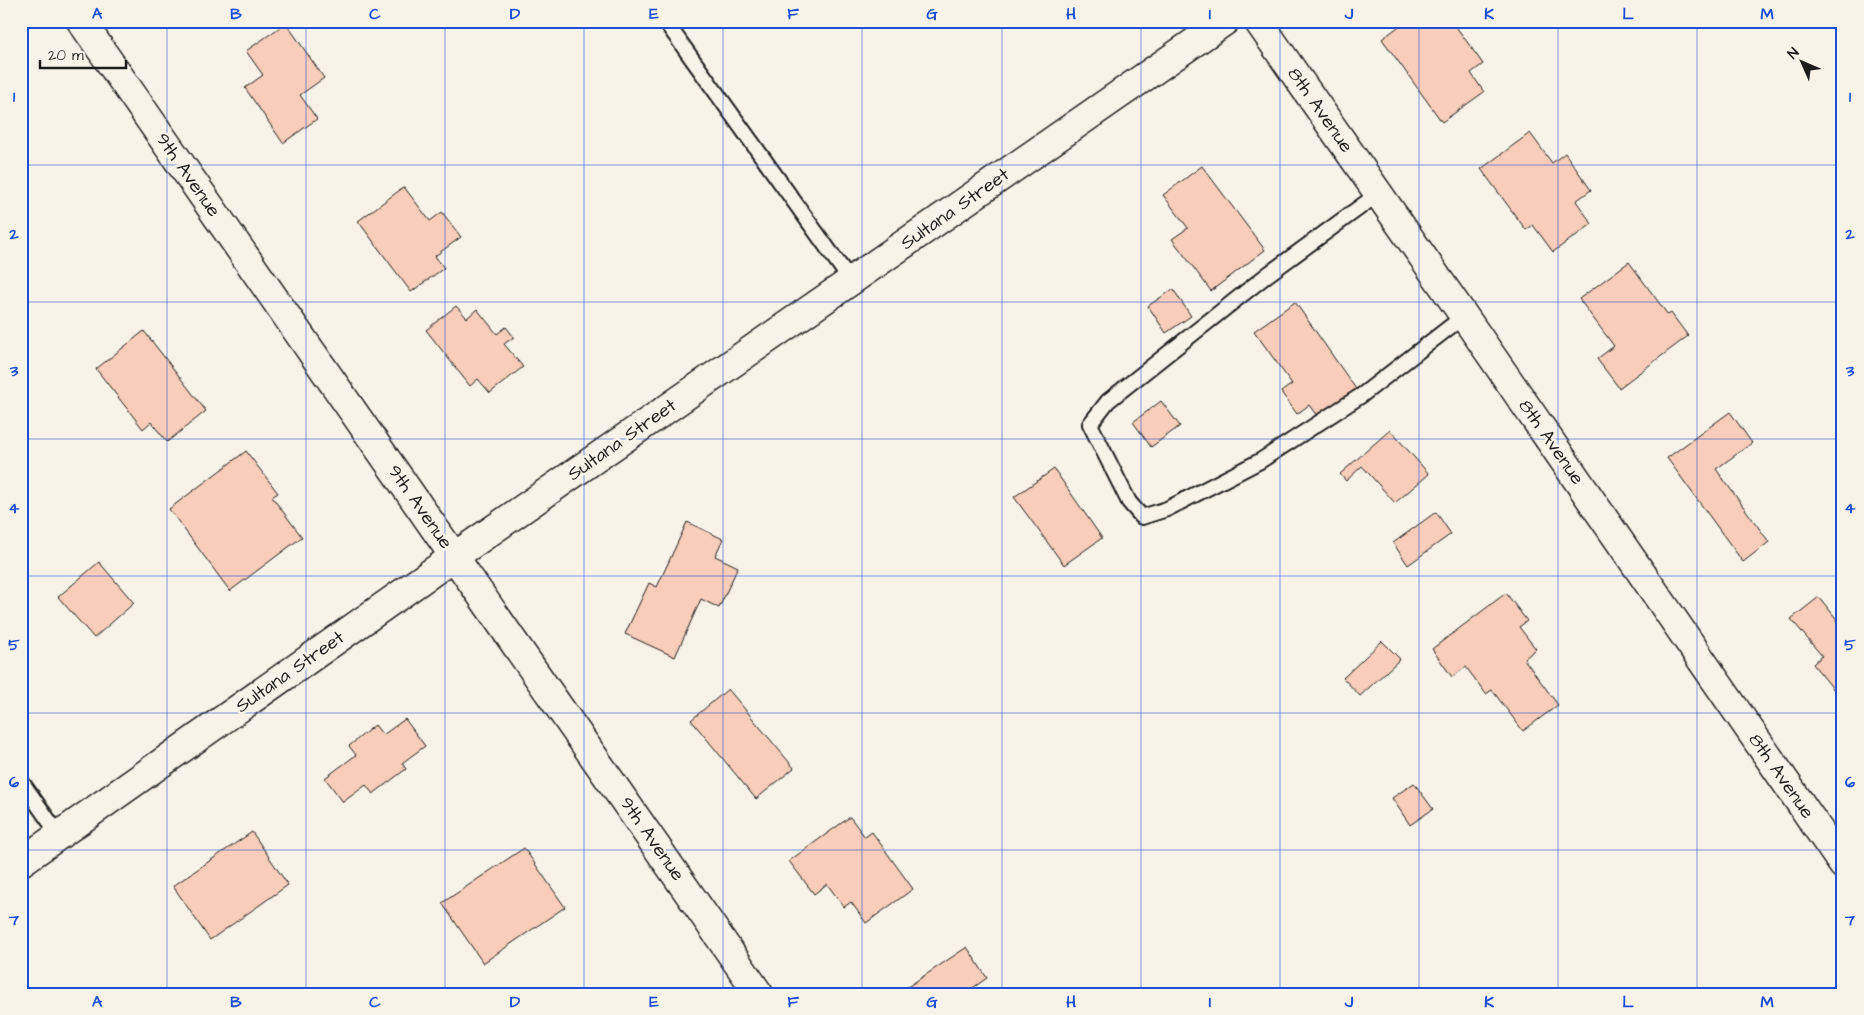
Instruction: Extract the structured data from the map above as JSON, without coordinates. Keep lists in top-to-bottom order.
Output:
{
  "streets": {
    "street": ["8th Avenue", "9th Avenue", "Sultana Street"]
  },
  "crossings": [
    ["9th Avenue", "Sultana Street"]
  ],
  "scale_bar": "20 m",
  "north": "top left",
  "grid": {
    "columns": [
      "A",
      "B",
      "C",
      "D",
      "E",
      "F",
      "G",
      "H",
      "I",
      "J",
      "K",
      "L",
      "M"
    ],
    "rows": [
      "1",
      "2",
      "3",
      "4",
      "5",
      "6",
      "7"
    ]
  }
}
